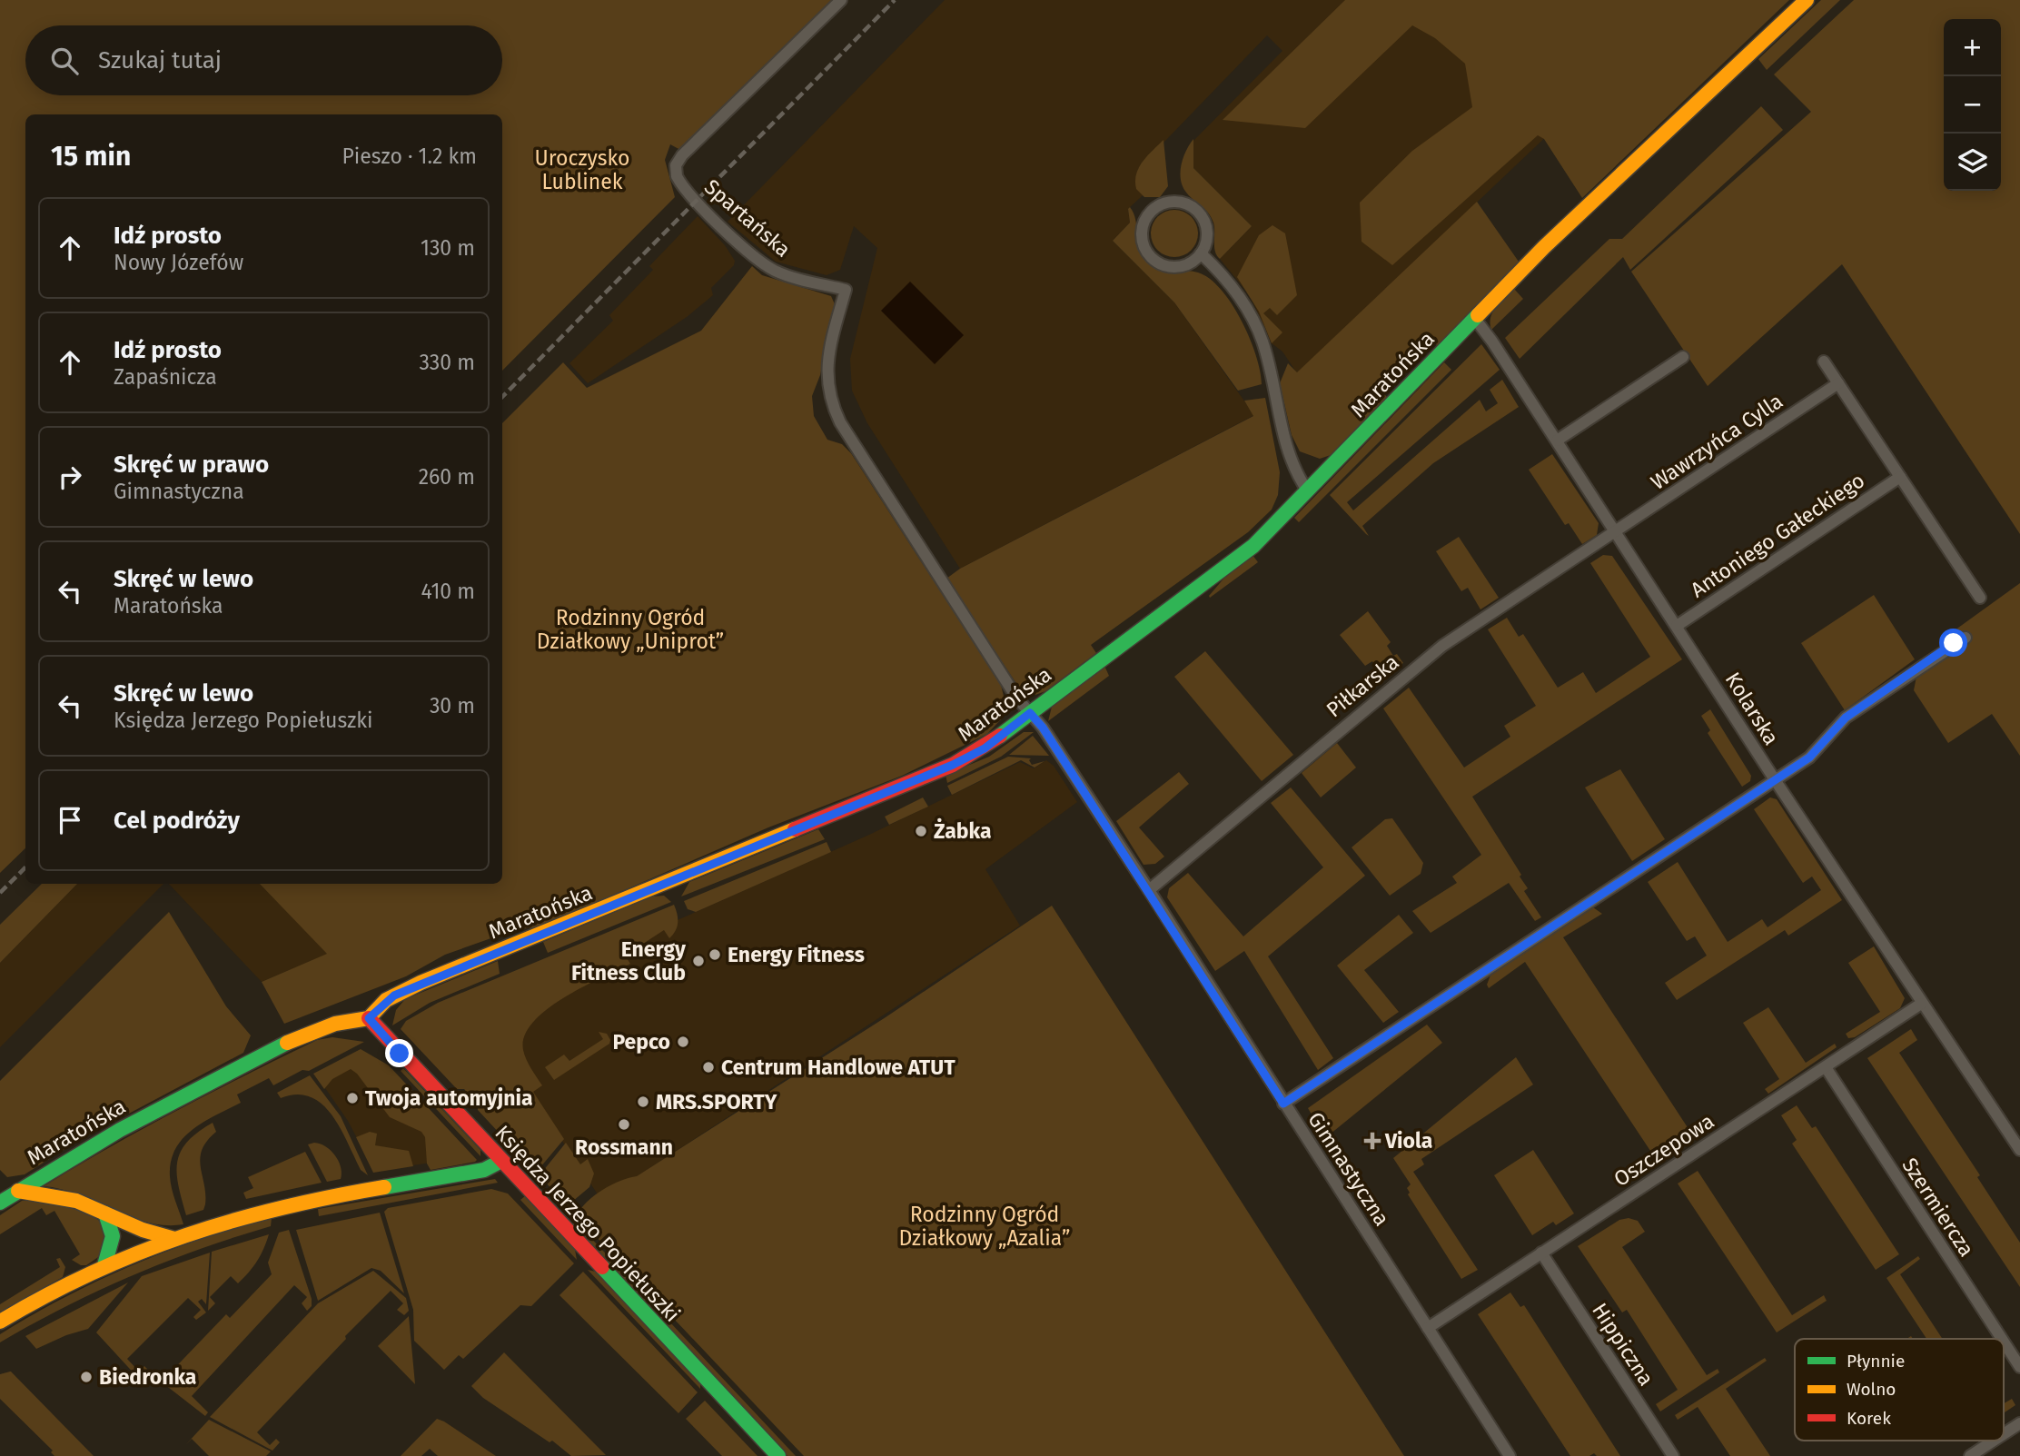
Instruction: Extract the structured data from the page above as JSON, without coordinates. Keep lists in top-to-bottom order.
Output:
{
  "streets": {
    "main road": ["Maratońska", "Księdza Jerzego Popiełuszki"],
    "street": [
      "Spartańska",
      "Wawrzyńca Cylla",
      "Antoniego Gałeckiego",
      "Piłkarska",
      "Kolarska",
      "Oszczepowa",
      "Gimnastyczna",
      "Szermiercza",
      "Hippiczna"
    ]
  },
  "crossings": [
    ["Spartańska", "Gimnastyczna"],
    ["Maratońska", "Kolarska"],
    ["Maratońska", "Gimnastyczna"],
    ["Maratońska", "Księdza Jerzego Popiełuszki"],
    ["Wawrzyńca Cylla", "Piłkarska"],
    ["Wawrzyńca Cylla", "Kolarska"],
    ["Antoniego Gałeckiego", "Kolarska"],
    ["Piłkarska", "Kolarska"],
    ["Piłkarska", "Gimnastyczna"],
    ["Kolarska", "Oszczepowa"],
    ["Oszczepowa", "Gimnastyczna"],
    ["Oszczepowa", "Szermiercza"],
    ["Oszczepowa", "Hippiczna"]
  ],
  "parks": ["Uroczysko Lublinek", "Rodzinny Ogród Działkowy „Uniprot”", "Rodzinny Ogród Działkowy „Azalia”"],
  "places": {
    "other": [
      "Żabka",
      "Energy Fitness",
      "Energy Fitness Club",
      "Pepco",
      "Centrum Handlowe ATUT",
      "Twoja automyjnia",
      "MRS.SPORTY",
      "Rossmann",
      "Biedronka"
    ],
    "health": ["Viola"]
  },
  "legend": ["Płynnie", "Wolno", "Korek"],
  "page": {
    "map_buttons": ["+", "−"],
    "search": "Szukaj tutaj",
    "heading": ["15 min", "Pieszo · 1.2 km"],
    "list": [
      ["Idź prosto", "Nowy Józefów", "130 m"],
      ["Idź prosto", "Zapaśnicza", "330 m"],
      ["Skręć w prawo", "Gimnastyczna", "260 m"],
      ["Skręć w lewo", "Maratońska", "410 m"],
      ["Skręć w lewo", "Księdza Jerzego Popiełuszki", "30 m"],
      "Cel podróży"
    ]
  }
}
